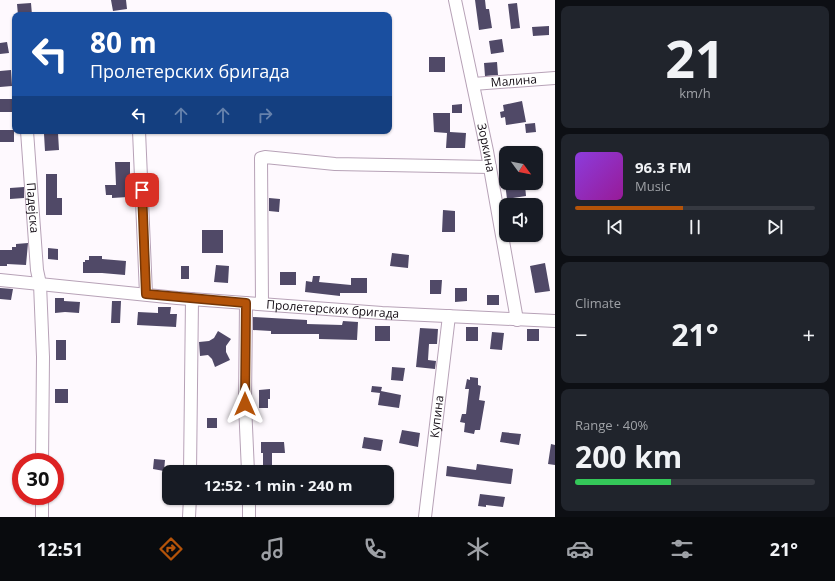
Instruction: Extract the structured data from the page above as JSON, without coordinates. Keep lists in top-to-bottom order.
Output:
{
  "streets": {
    "street": [
      "Малина",
      "Зоркина",
      "Падејска",
      "Пролетерских бригада",
      "Купина"
    ]
  },
  "crossings": [
    ["Малина", "Зоркина"],
    ["Зоркина", "Пролетерских бригада"],
    ["Падејска", "Пролетерских бригада"],
    ["Пролетерских бригада", "Купина"]
  ],
  "north": "bottom right",
  "page": {
    "tile": [
      ["21", "km/h"],
      "Climate",
      ["Range · 40%", "200 km"]
    ],
    "turn": ["80 m", "Пролетерских бригада"],
    "song": ["96.3 FM", "Music"],
    "heat": ["−", "21°", "+"],
    "limit": "30",
    "trip": "12:52 · 1 min · 240 m",
    "tabs": ["12:51", "21°"]
  }
}
